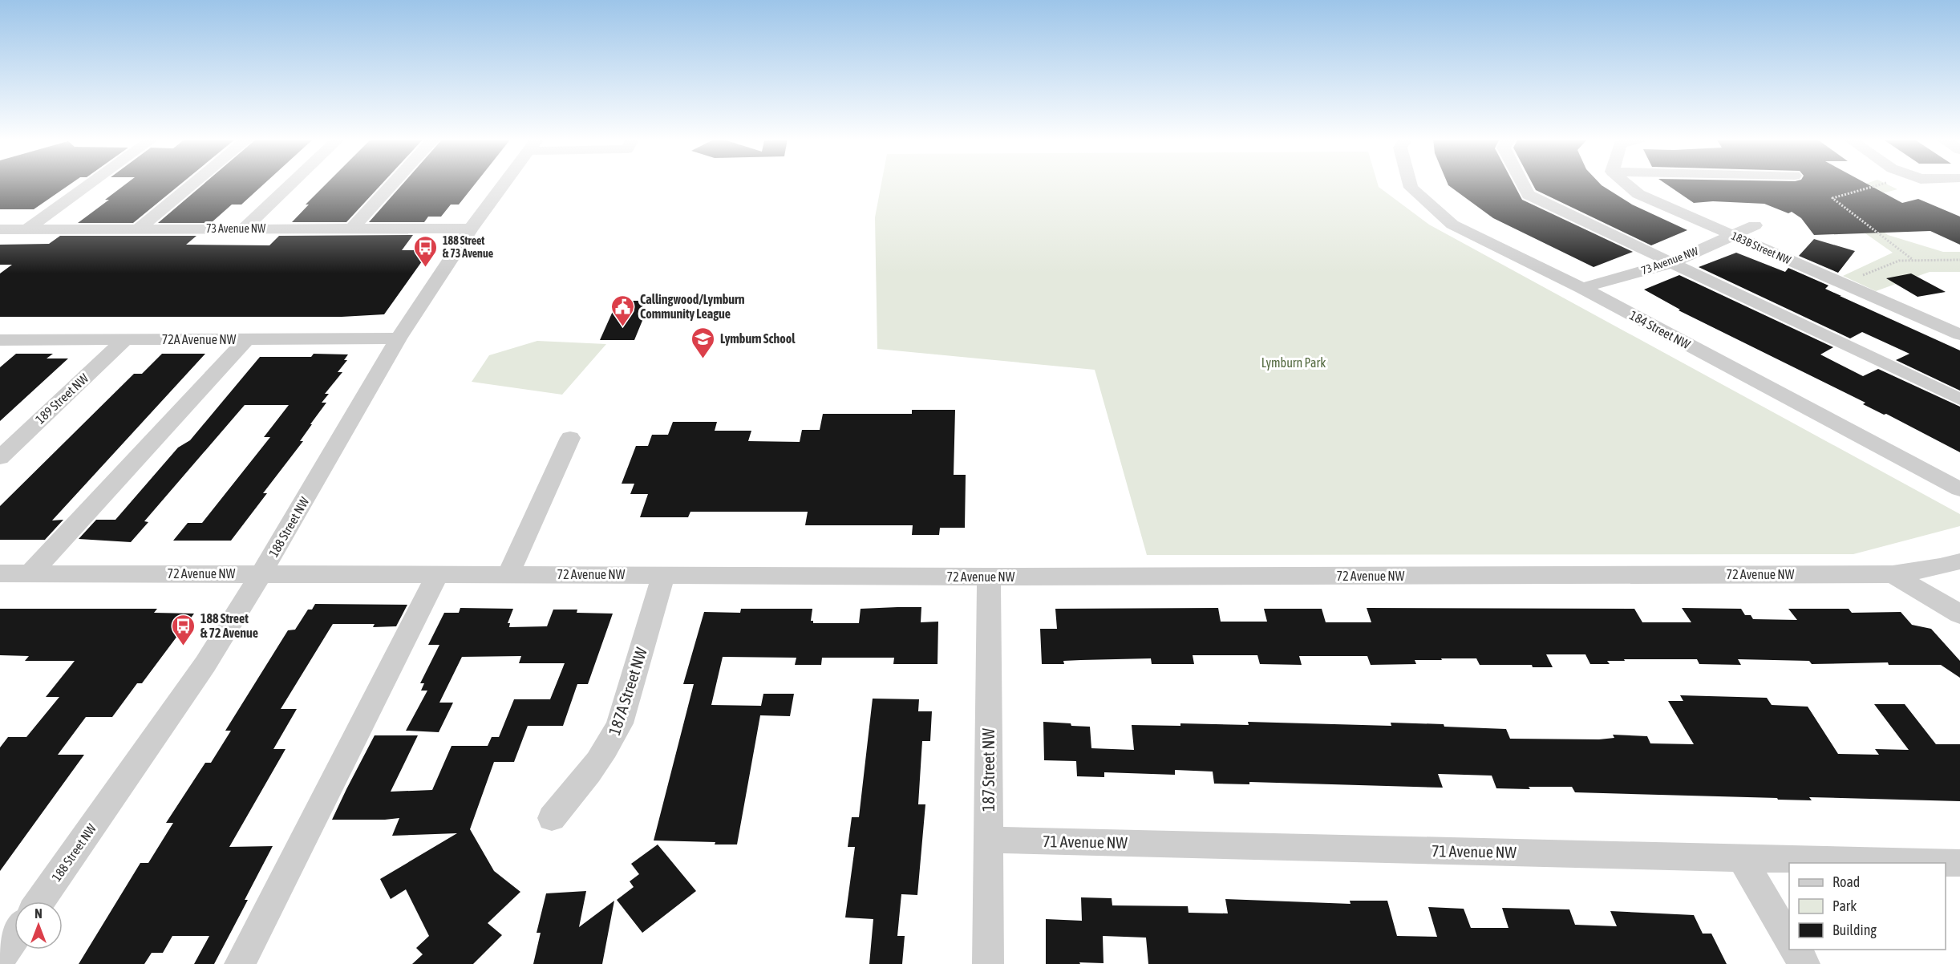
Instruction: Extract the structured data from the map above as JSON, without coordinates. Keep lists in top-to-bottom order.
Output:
{
  "streets": {
    "street": [
      "73 Avenue NW",
      "183B Street NW",
      "184 Street NW",
      "72A Avenue NW",
      "189 Street NW",
      "188 Street NW",
      "72 Avenue NW",
      "187A Street NW",
      "187 Street NW",
      "71 Avenue NW"
    ]
  },
  "crossings": [
    ["73 Avenue NW", "183B Street NW"],
    ["73 Avenue NW", "184 Street NW"],
    ["73 Avenue NW", "188 Street NW"],
    ["72A Avenue NW", "189 Street NW"],
    ["72A Avenue NW", "188 Street NW"],
    ["188 Street NW", "72 Avenue NW"],
    ["72 Avenue NW", "187A Street NW"],
    ["72 Avenue NW", "187 Street NW"],
    ["187 Street NW", "71 Avenue NW"]
  ],
  "parks": ["Lymburn Park"],
  "places": {
    "bus stop": ["188 Street & 73 Avenue", "188 Street & 72 Avenue"],
    "public building": ["Callingwood/Lymburn Community League"],
    "school or university": ["Lymburn School"]
  },
  "legend": ["Road", "Park", "Building"],
  "north": "top"
}
